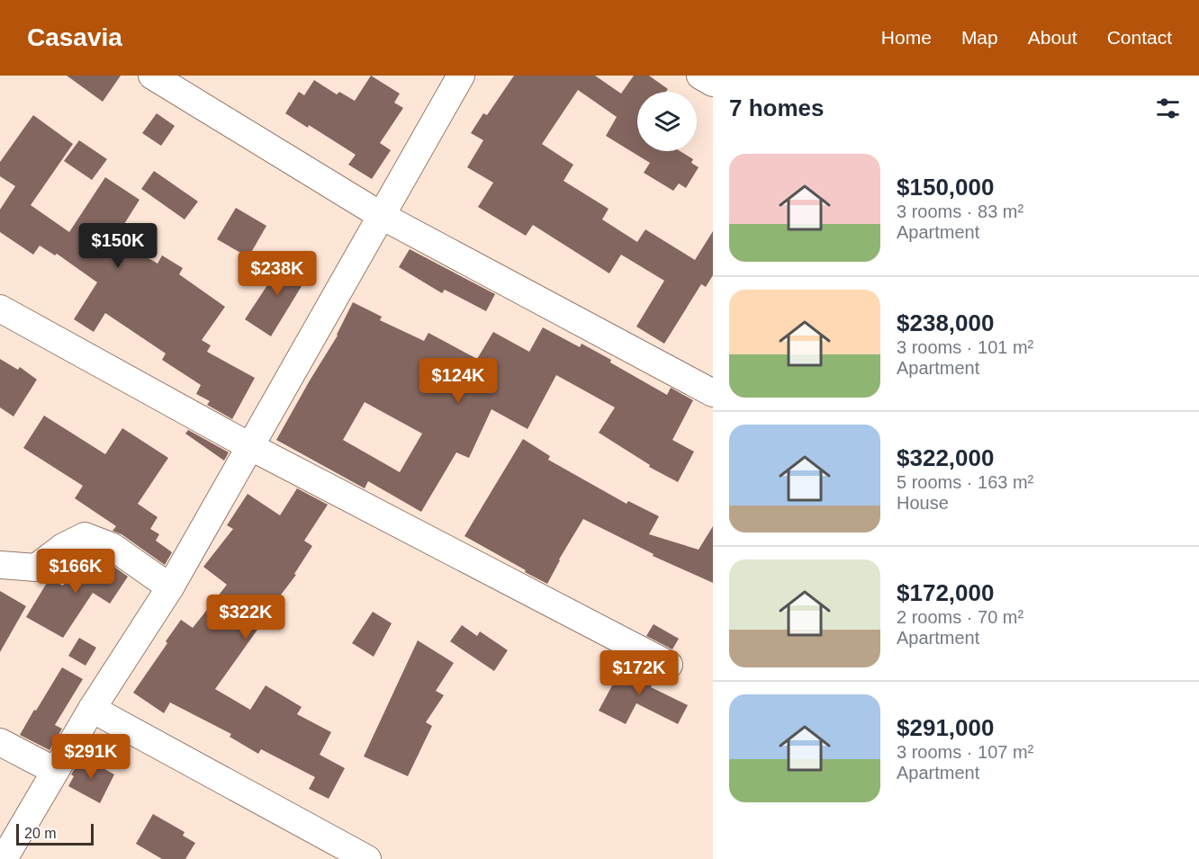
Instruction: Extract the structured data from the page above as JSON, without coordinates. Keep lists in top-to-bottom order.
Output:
{
  "scale_bar": "20 m",
  "page": {
    "header": "Casavia",
    "nav": [
      "Home",
      "Map",
      "About",
      "Contact"
    ],
    "heading": "7 homes",
    "list": [
      {
        "name": "$150,000",
        "note": "3 rooms · 83 m² · Apartment"
      },
      {
        "name": "$238,000",
        "note": "3 rooms · 101 m² · Apartment"
      },
      {
        "name": "$322,000",
        "note": "5 rooms · 163 m² · House"
      },
      {
        "name": "$172,000",
        "note": "2 rooms · 70 m² · Apartment"
      },
      {
        "name": "$291,000",
        "note": "3 rooms · 107 m² · Apartment"
      }
    ],
    "price": [
      "$150K",
      "$238K",
      "$124K",
      "$166K",
      "$322K",
      "$172K",
      "$291K"
    ],
    "scale": "20 m"
  }
}
